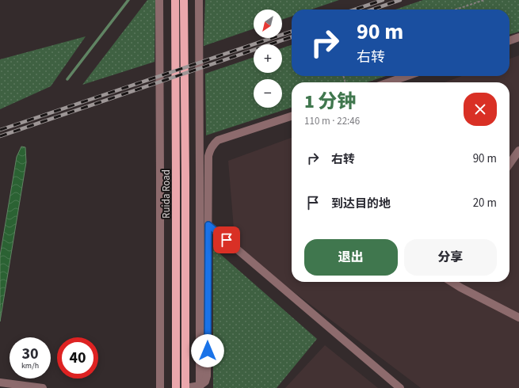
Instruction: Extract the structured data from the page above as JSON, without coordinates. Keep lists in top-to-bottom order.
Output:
{
  "streets": {
    "main road": ["Ruida Road"]
  },
  "north": "bottom left",
  "page": {
    "map_buttons": ["+", "−"],
    "turn": ["90 m", "右转"],
    "heading": ["1 分钟", "110 m · 22:46"],
    "list": [
      {
        "name": "右转",
        "value": "90 m"
      },
      {
        "name": "到达目的地",
        "value": "20 m"
      }
    ],
    "buttons": ["退出", "分享"],
    "speed": "30 km/h",
    "limit": "40"
  }
}
